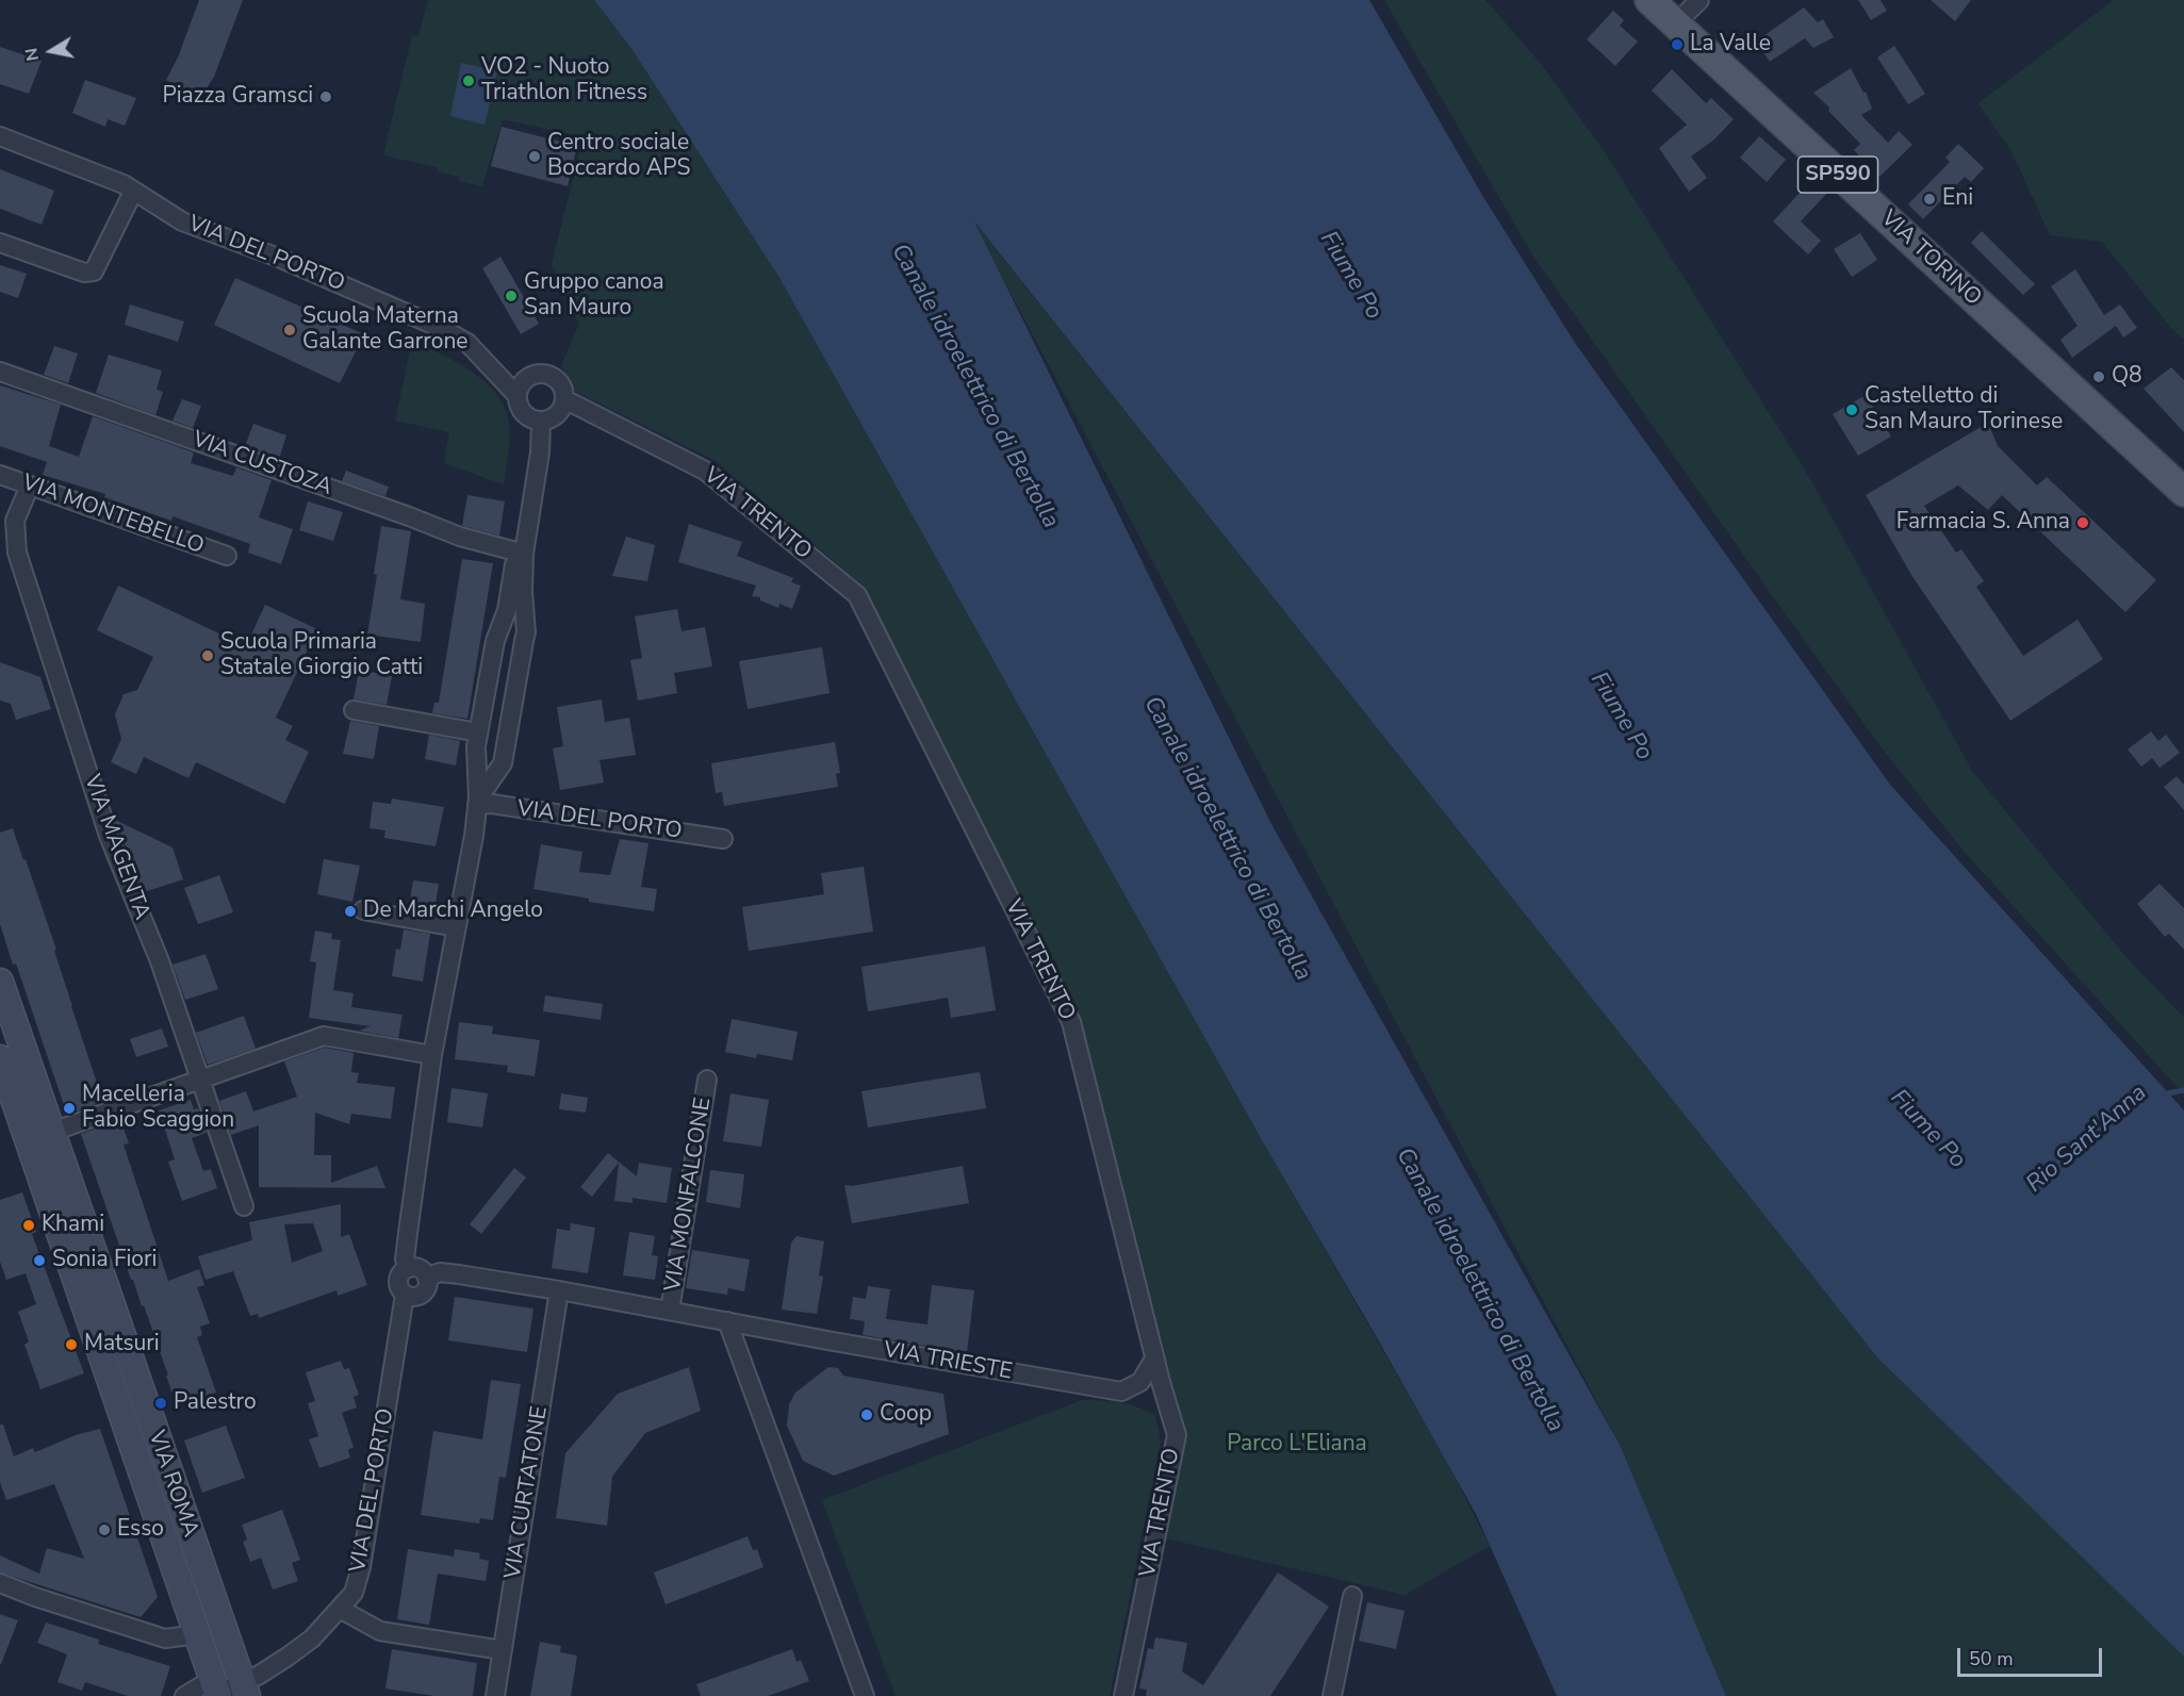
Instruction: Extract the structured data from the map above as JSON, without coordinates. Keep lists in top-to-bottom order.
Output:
{
  "streets": {
    "main road": ["SP590", "VIA TORINO", "VIA ROMA"],
    "street": [
      "VIA DEL PORTO",
      "VIA CUSTOZA",
      "VIA TRENTO",
      "VIA MONTEBELLO",
      "VIA MAGENTA",
      "VIA MONFALCONE",
      "VIA TRIESTE",
      "VIA CURTATONE"
    ]
  },
  "crossings": [
    ["VIA DEL PORTO", "VIA CUSTOZA"],
    ["VIA DEL PORTO", "VIA TRENTO"],
    ["VIA DEL PORTO", "VIA TRIESTE"],
    ["VIA DEL PORTO", "VIA ROMA"],
    ["VIA TRENTO", "VIA TRIESTE"],
    ["VIA MONTEBELLO", "VIA MAGENTA"],
    ["VIA MONFALCONE", "VIA TRIESTE"],
    ["VIA TRIESTE", "VIA CURTATONE"]
  ],
  "water": ["Fiume Po", "Canale idroelettrico di Bertolla", "Rio Sant'Anna"],
  "parks": ["Parco L'Eliana"],
  "places": [
    "La Valle",
    "VO2 - Nuoto Triathlon Fitness",
    "Piazza Gramsci",
    "Centro sociale Boccardo APS",
    "Eni",
    "Gruppo canoa San Mauro",
    "Scuola Materna Galante Garrone",
    "Q8",
    "Castelletto di San Mauro Torinese",
    "Farmacia S. Anna",
    "Scuola Primaria Statale Giorgio Catti",
    "De Marchi Angelo",
    "Macelleria Fabio Scaggion",
    "Khami",
    "Sonia Fiori",
    "Matsuri",
    "Palestro",
    "Coop",
    "Esso"
  ],
  "scale_bar": "50 m",
  "north": "left"
}
